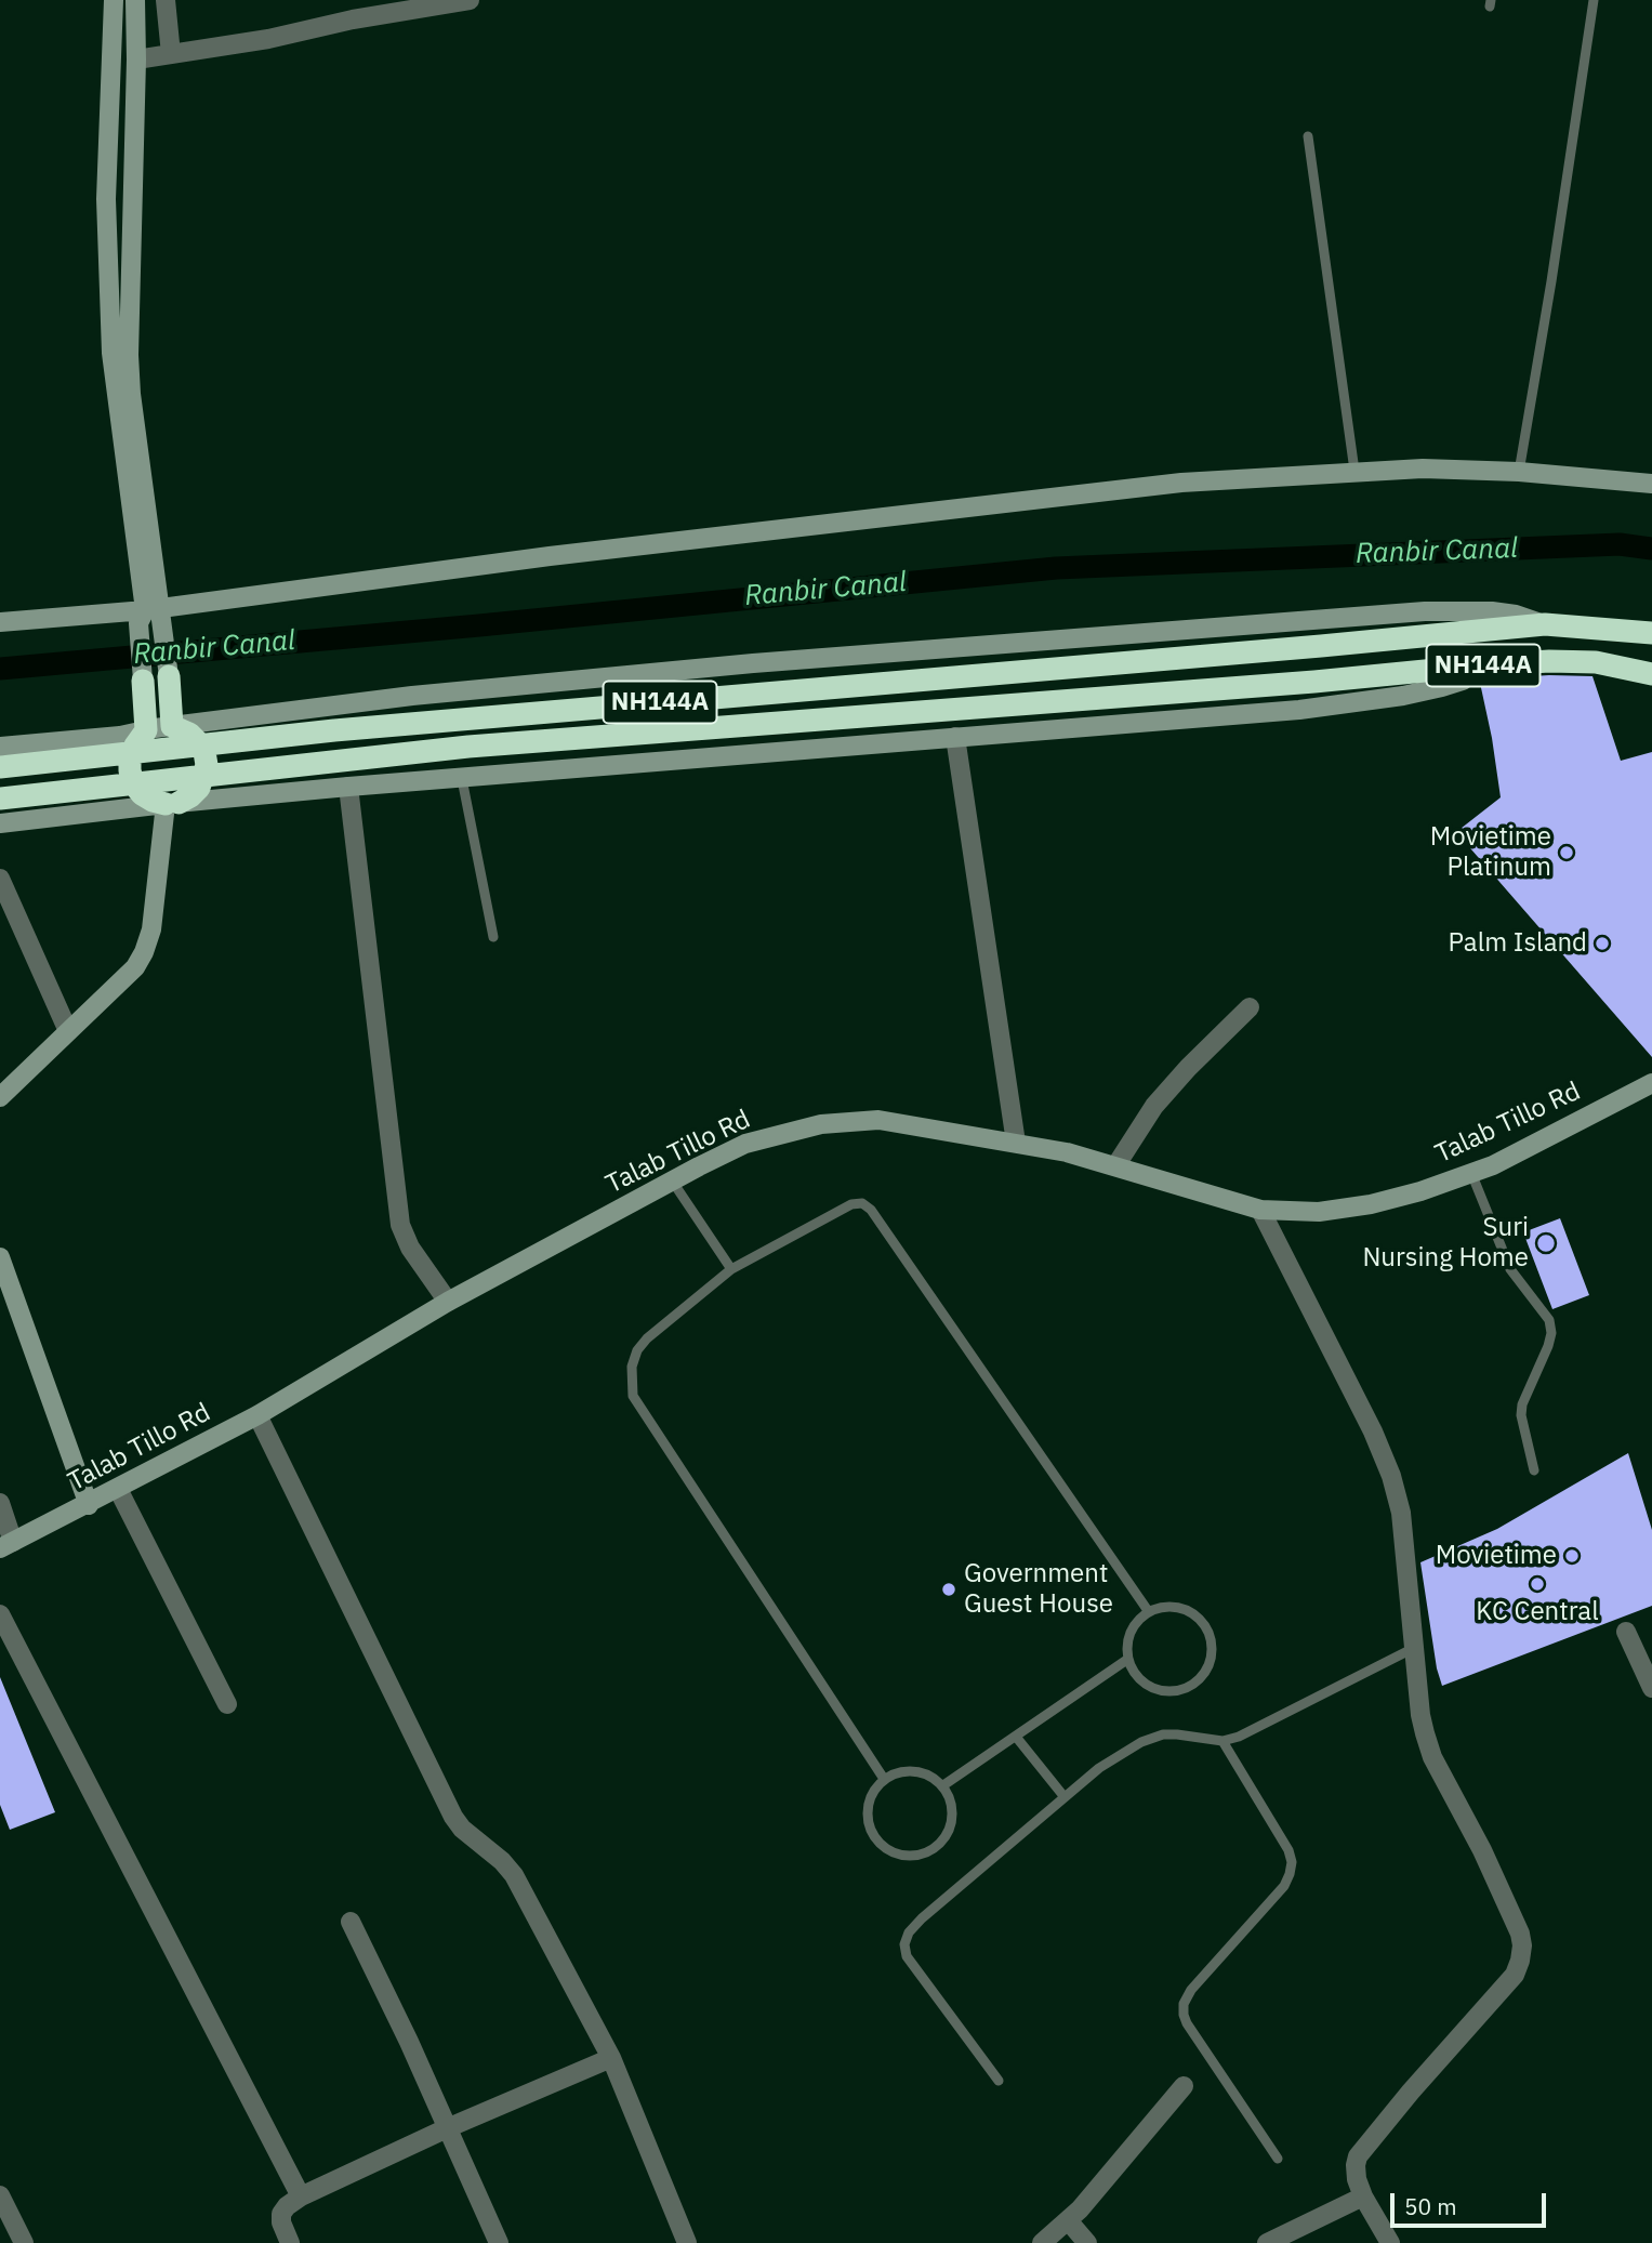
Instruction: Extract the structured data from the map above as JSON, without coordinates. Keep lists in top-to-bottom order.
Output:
{
  "streets": {
    "highway": ["NH144A"],
    "street": ["Talab Tillo Rd"]
  },
  "water": ["Ranbir Canal"],
  "places": [
    "Movietime Platinum",
    "Palm Island",
    "Suri Nursing Home",
    "Movietime",
    "KC Central",
    "Government Guest House"
  ],
  "scale_bar": "50 m"
}
